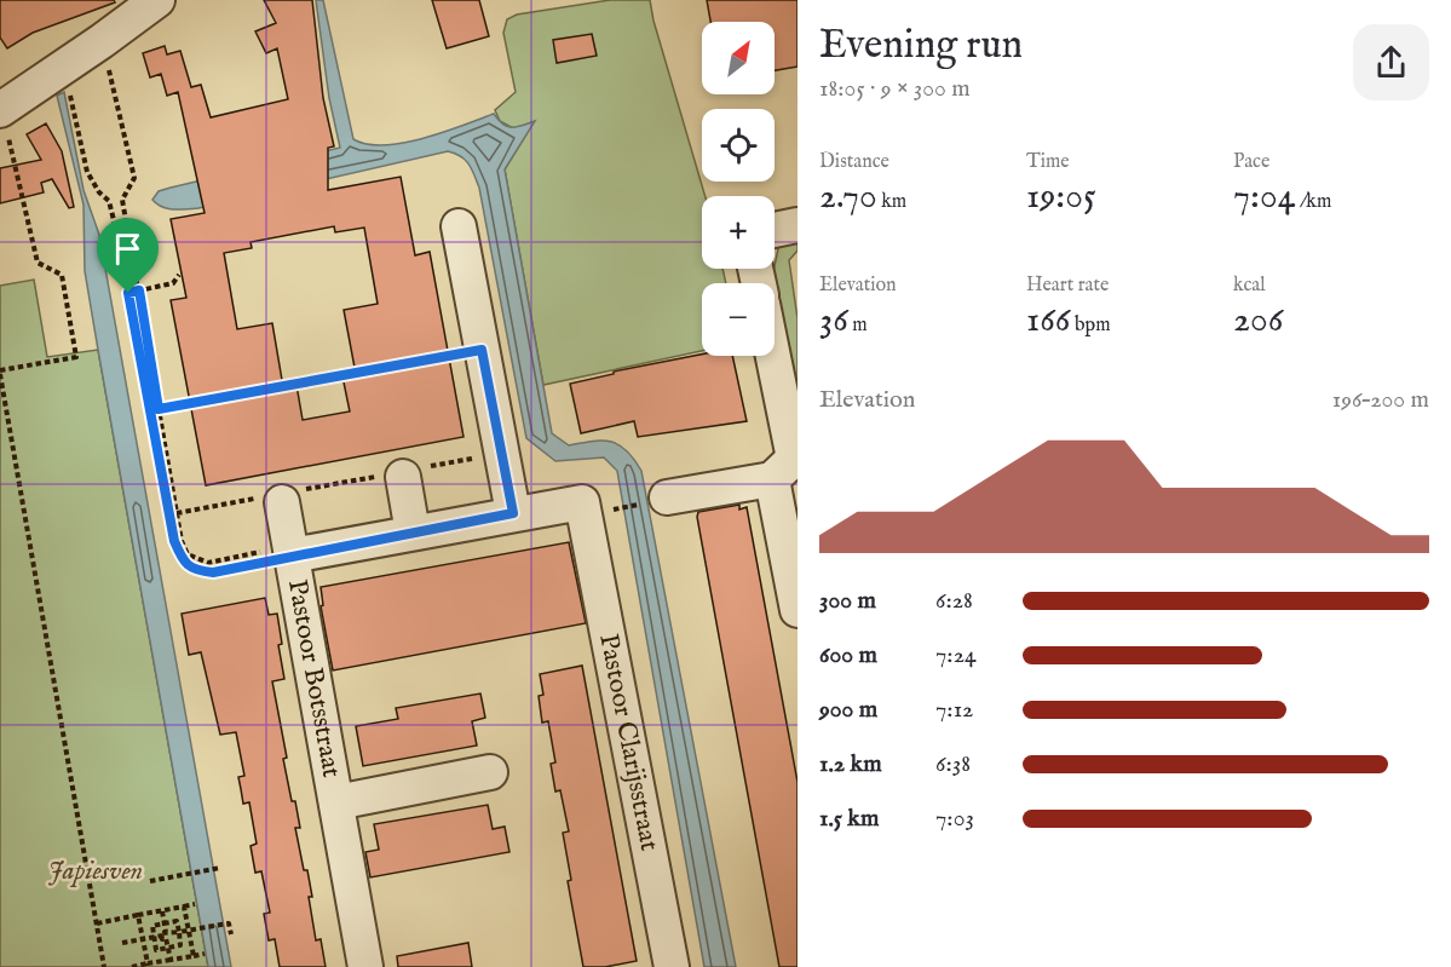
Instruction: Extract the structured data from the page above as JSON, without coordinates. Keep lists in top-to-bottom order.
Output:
{
  "streets": {
    "street": ["Pastoor Botsstraat", "Pastoor Clarijsstraat"]
  },
  "parks": ["Japiesven"],
  "north": "top right",
  "page": {
    "heading": ["Evening run", "18:05 · 9 × 300 m"],
    "map_buttons": ["+", "−"],
    "stats": [
      ["Distance", "2.70 km"],
      ["Time", "19:05"],
      ["Pace", "7:04 /km"],
      ["Elevation", "36 m"],
      ["Heart rate", "166 bpm"],
      ["kcal", "206"]
    ],
    "chart": ["Elevation", "196–200 m"],
    "list": [
      {
        "name": "300 m",
        "note": "6:28"
      },
      {
        "name": "600 m",
        "note": "7:24"
      },
      {
        "name": "900 m",
        "note": "7:12"
      },
      {
        "name": "1.2 km",
        "note": "6:38"
      },
      {
        "name": "1.5 km",
        "note": "7:03"
      }
    ]
  }
}
